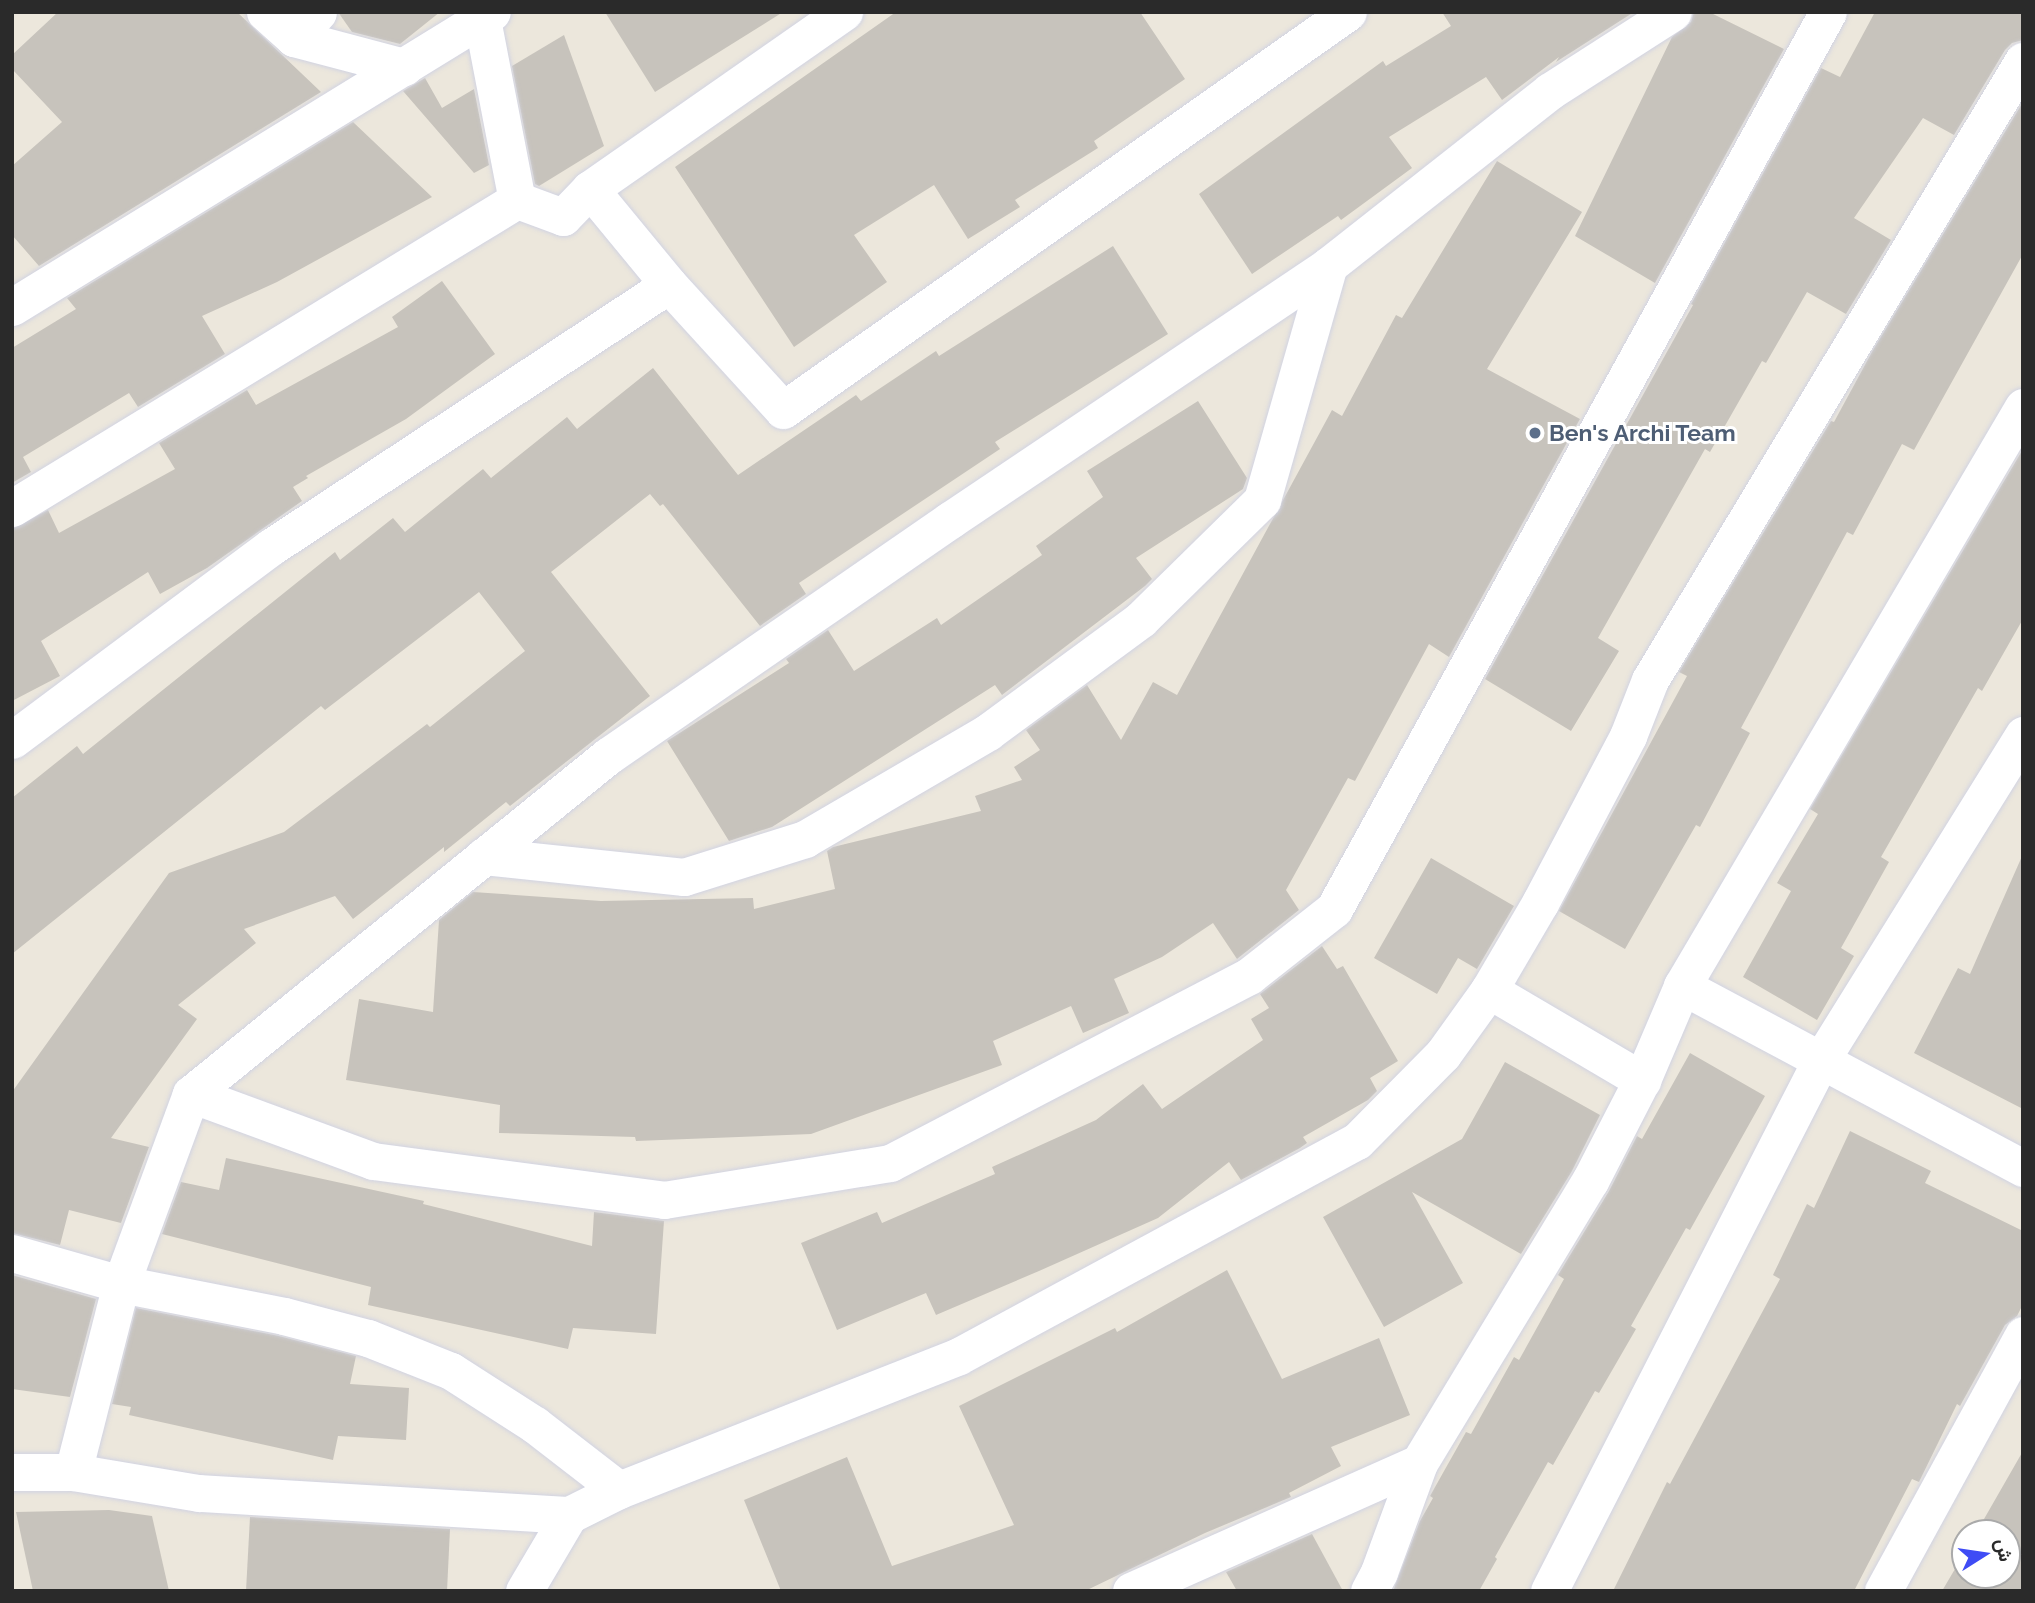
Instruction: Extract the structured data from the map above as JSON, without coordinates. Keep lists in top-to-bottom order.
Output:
{
  "places": ["Ben's Archi Team"],
  "north": "right"
}
